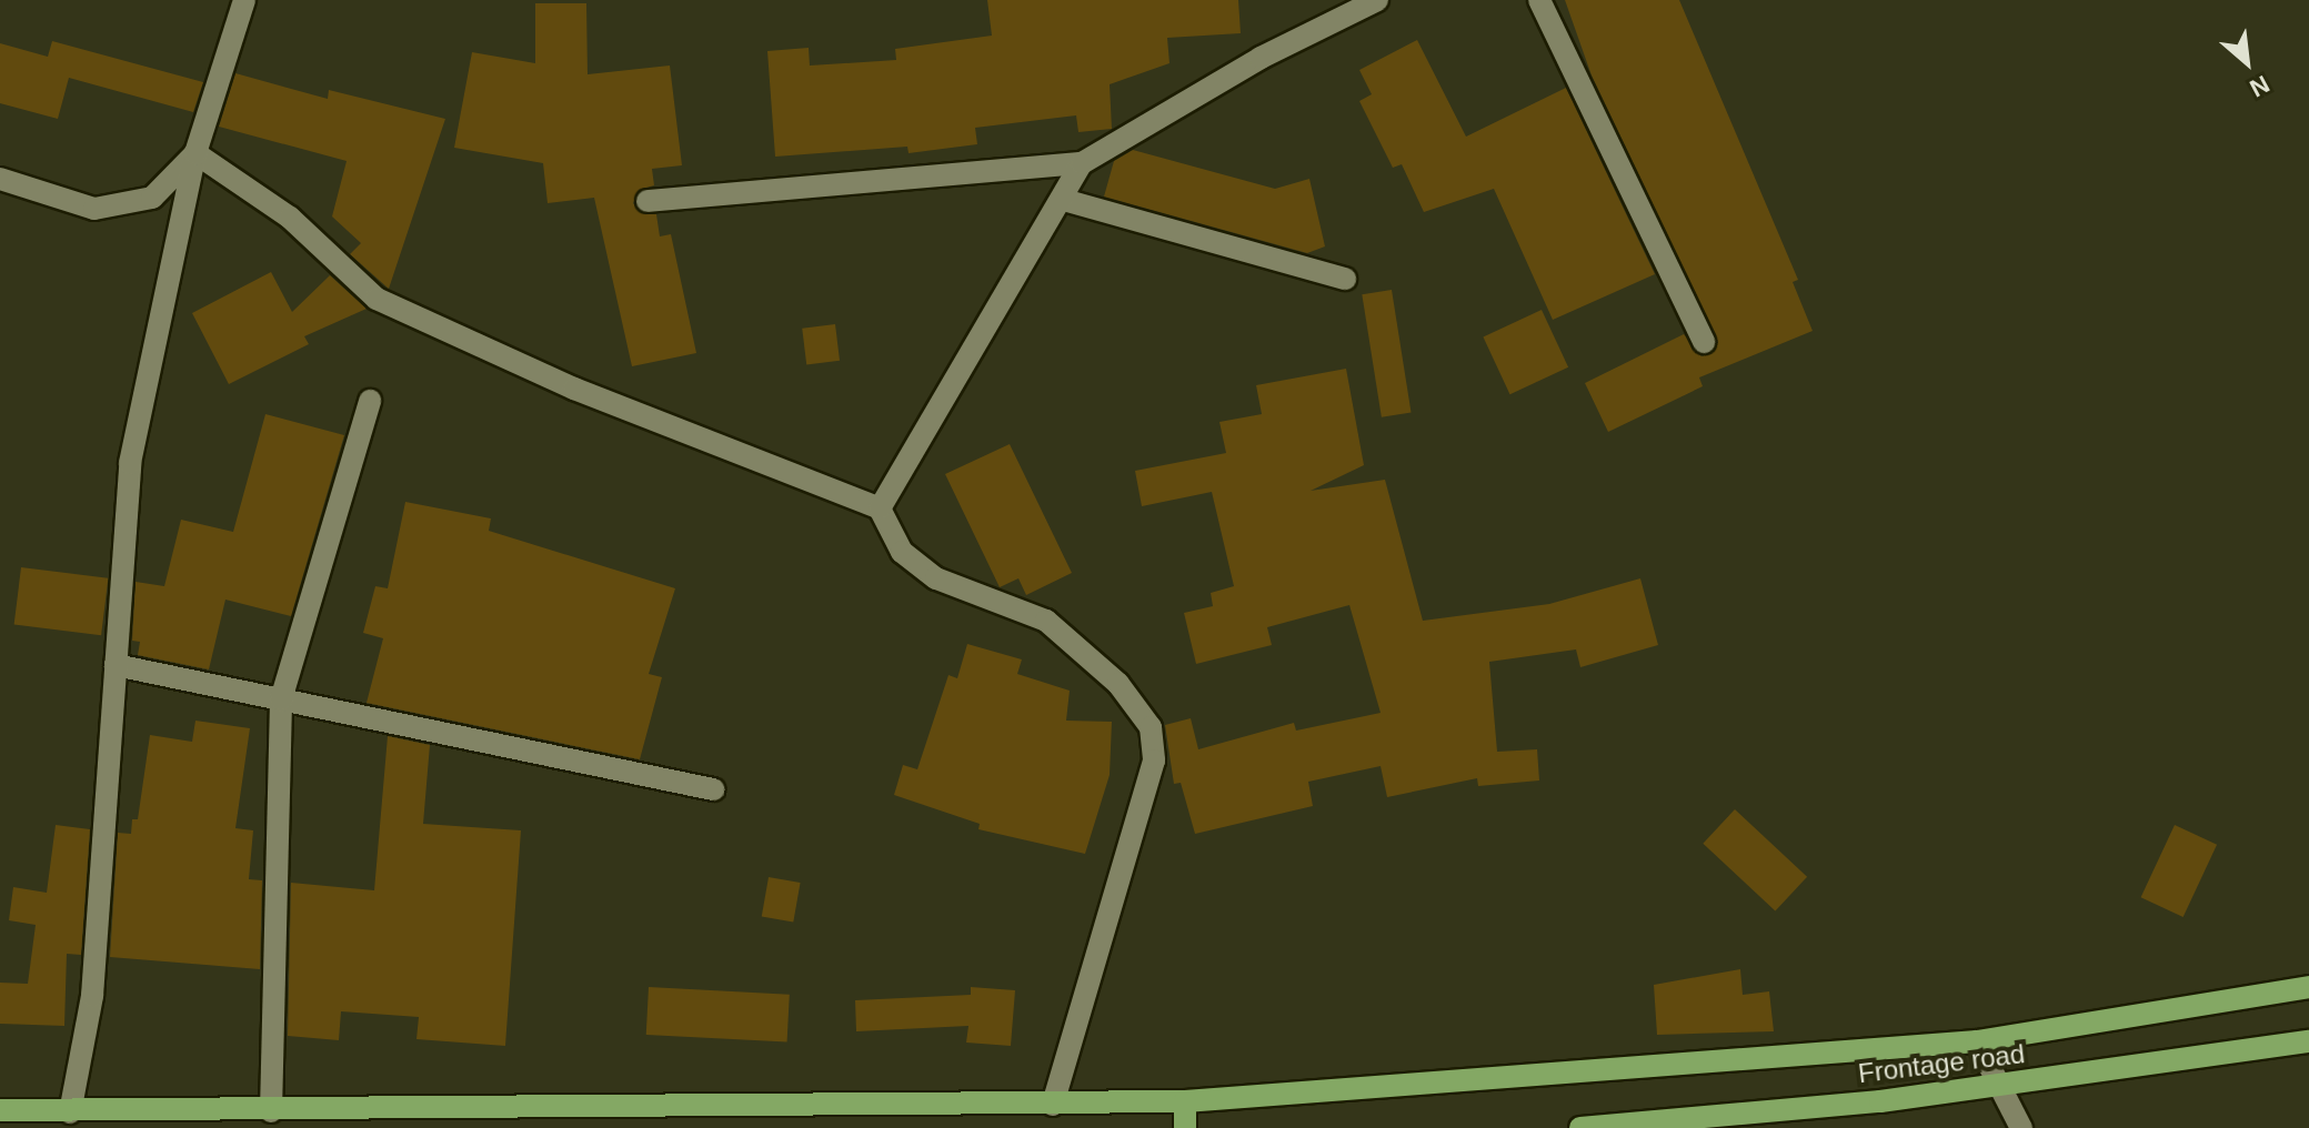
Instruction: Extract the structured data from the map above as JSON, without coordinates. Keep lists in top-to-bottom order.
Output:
{
  "streets": {
    "main road": ["Frontage road"]
  },
  "north": "bottom right"
}
